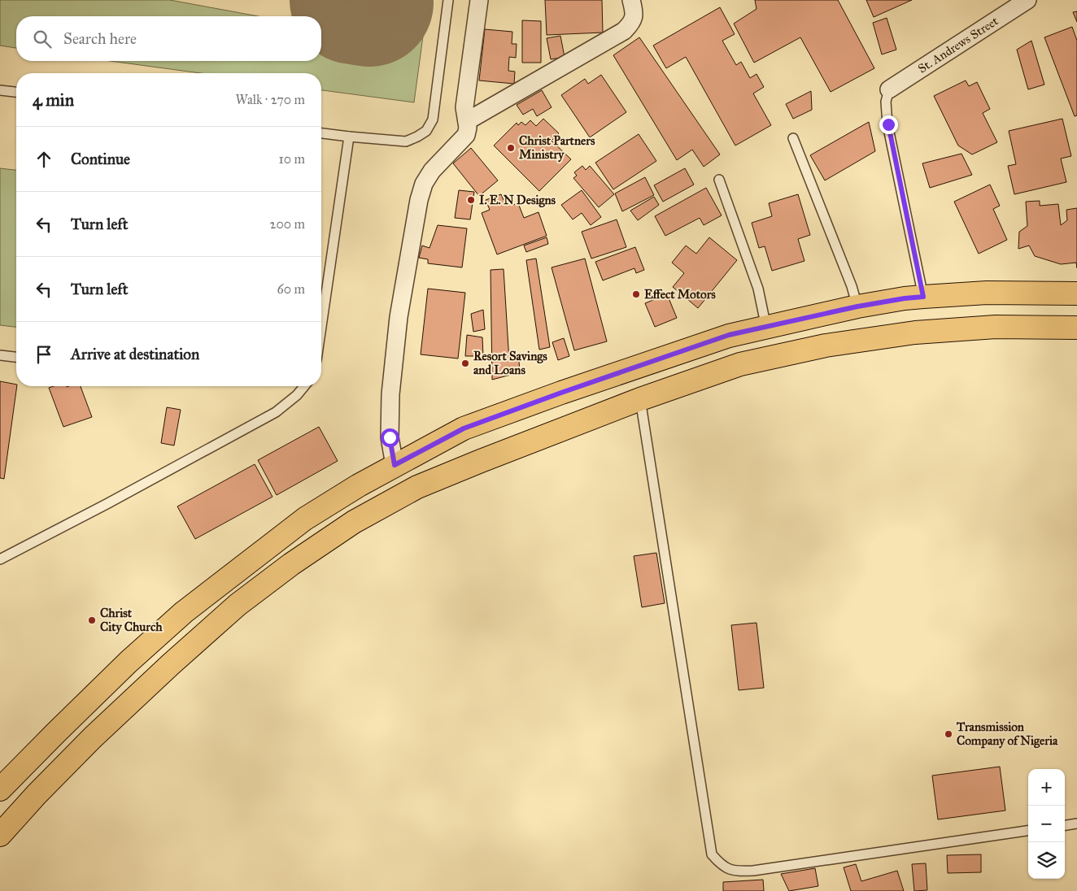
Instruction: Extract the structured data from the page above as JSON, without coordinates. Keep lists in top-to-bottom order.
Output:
{
  "streets": {
    "street": ["St. Andrews Street"]
  },
  "places": [
    "Christ Partners Ministry",
    "I. E. N Designs",
    "Effect Motors",
    "Resort Savings and Loans",
    "Christ City Church",
    "Transmission Company of Nigeria"
  ],
  "page": {
    "search": "Search here",
    "heading": ["4 min", "Walk · 270 m"],
    "list": [
      ["Continue", "10 m"],
      ["Turn left", "200 m"],
      ["Turn left", "60 m"],
      "Arrive at destination"
    ],
    "map_buttons": ["+", "−"]
  }
}
